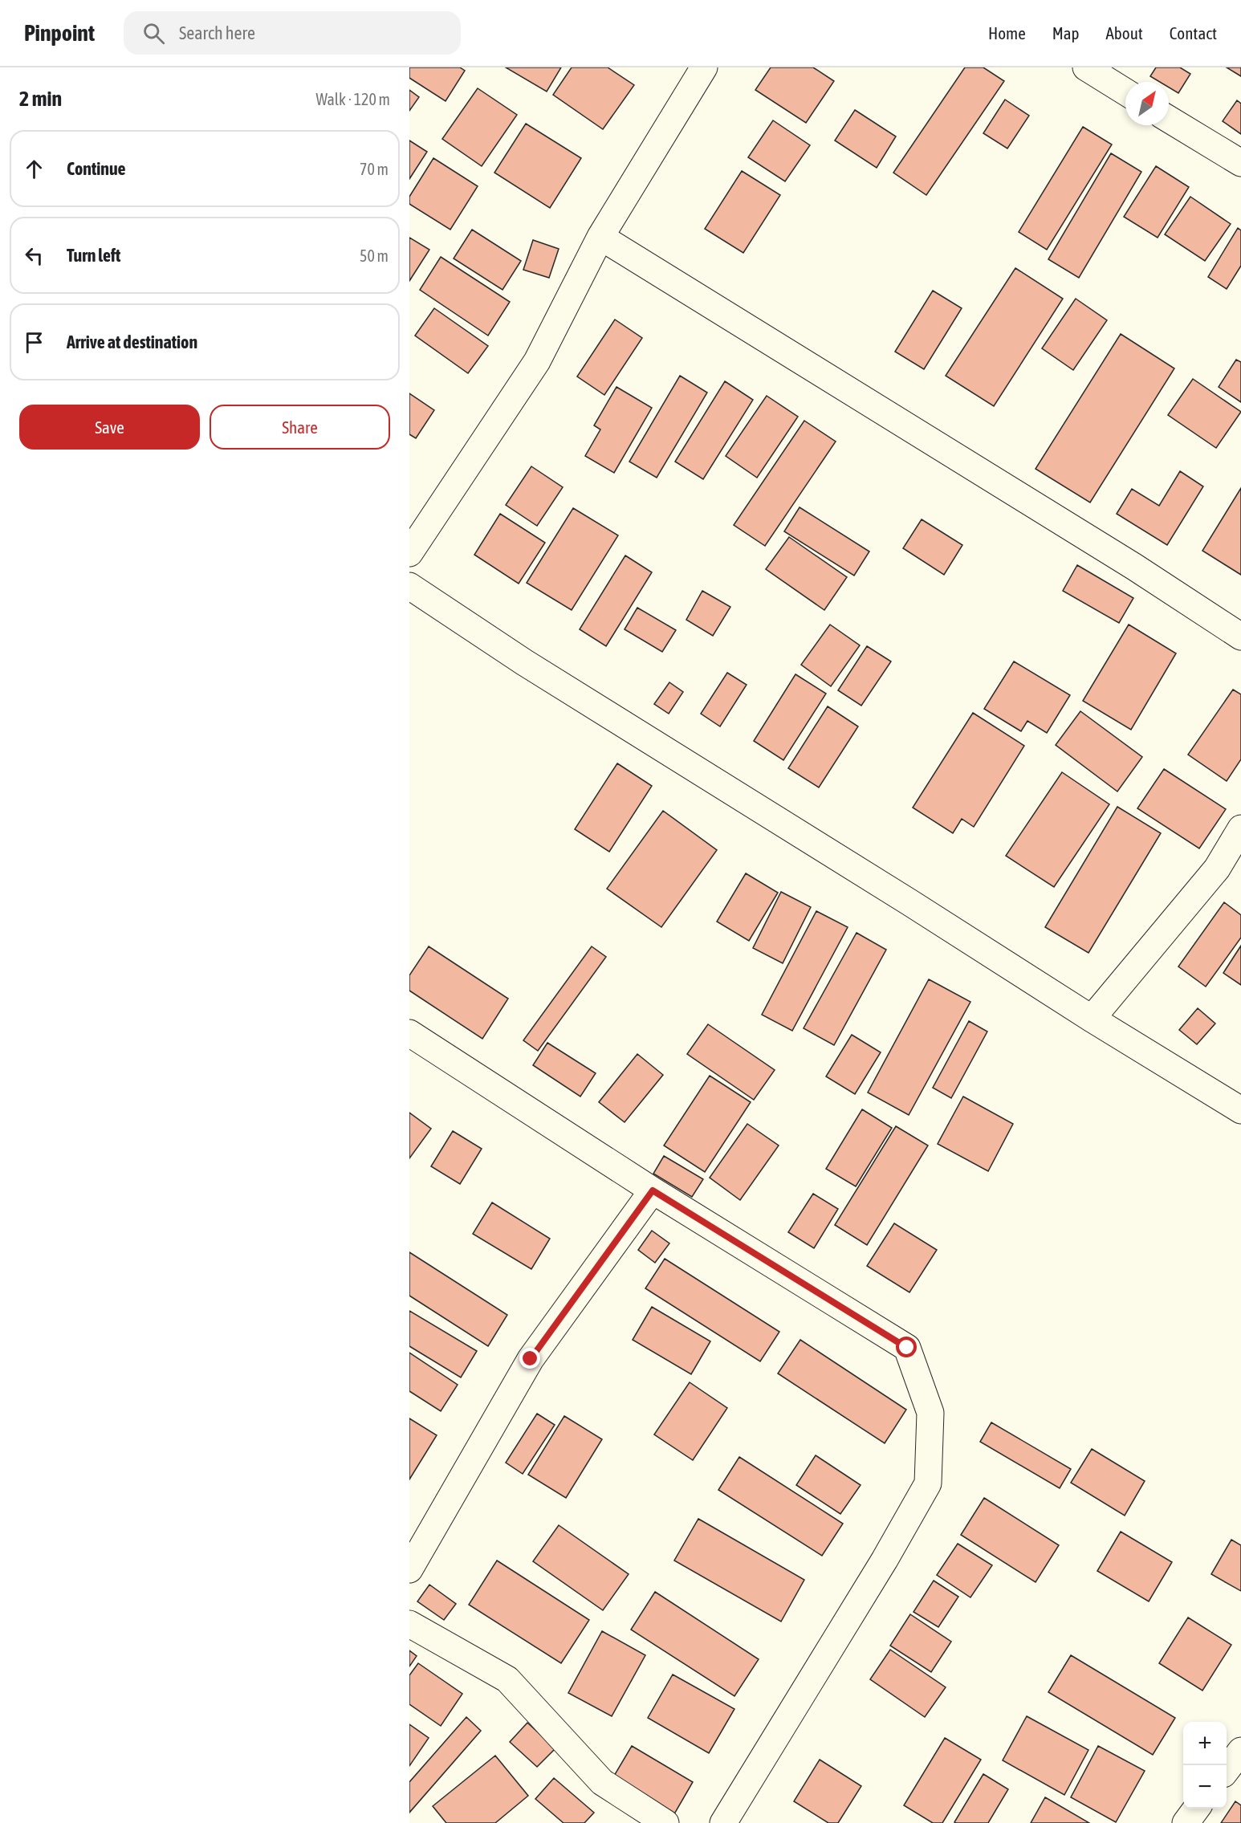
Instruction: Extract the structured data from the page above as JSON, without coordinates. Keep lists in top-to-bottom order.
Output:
{
  "north": "top right",
  "page": {
    "header": "Pinpoint",
    "search": "Search here",
    "nav": [
      "Home",
      "Map",
      "About",
      "Contact"
    ],
    "heading": ["2 min", "Walk · 120 m"],
    "list": [
      ["Continue", "70 m"],
      ["Turn left", "50 m"],
      "Arrive at destination"
    ],
    "buttons": ["Save", "Share"],
    "map_buttons": ["+", "−"]
  }
}
